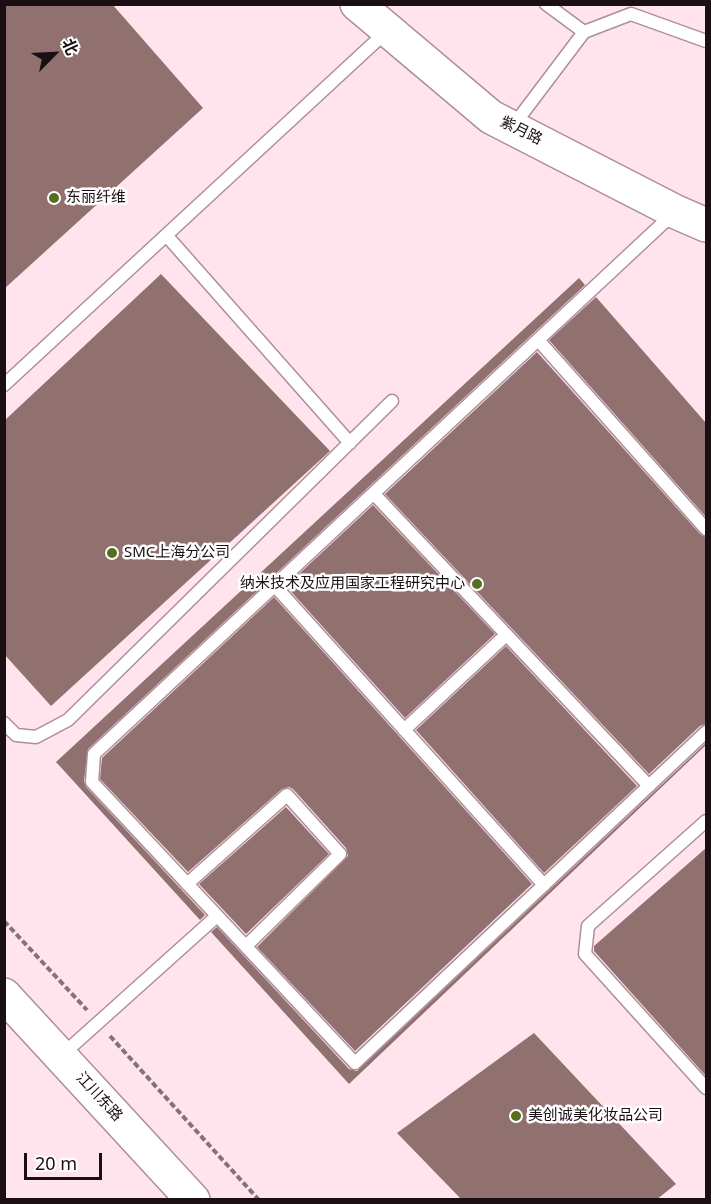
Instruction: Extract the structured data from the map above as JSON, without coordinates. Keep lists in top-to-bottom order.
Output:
{
  "streets": {
    "street": ["紫月路", "江川东路"]
  },
  "places": [
    "东丽纤维",
    "SMC上海分公司",
    "纳米技术及应用国家工程研究中心",
    "美创诚美化妆品公司"
  ],
  "scale_bar": "20 m",
  "north": "top right"
}
